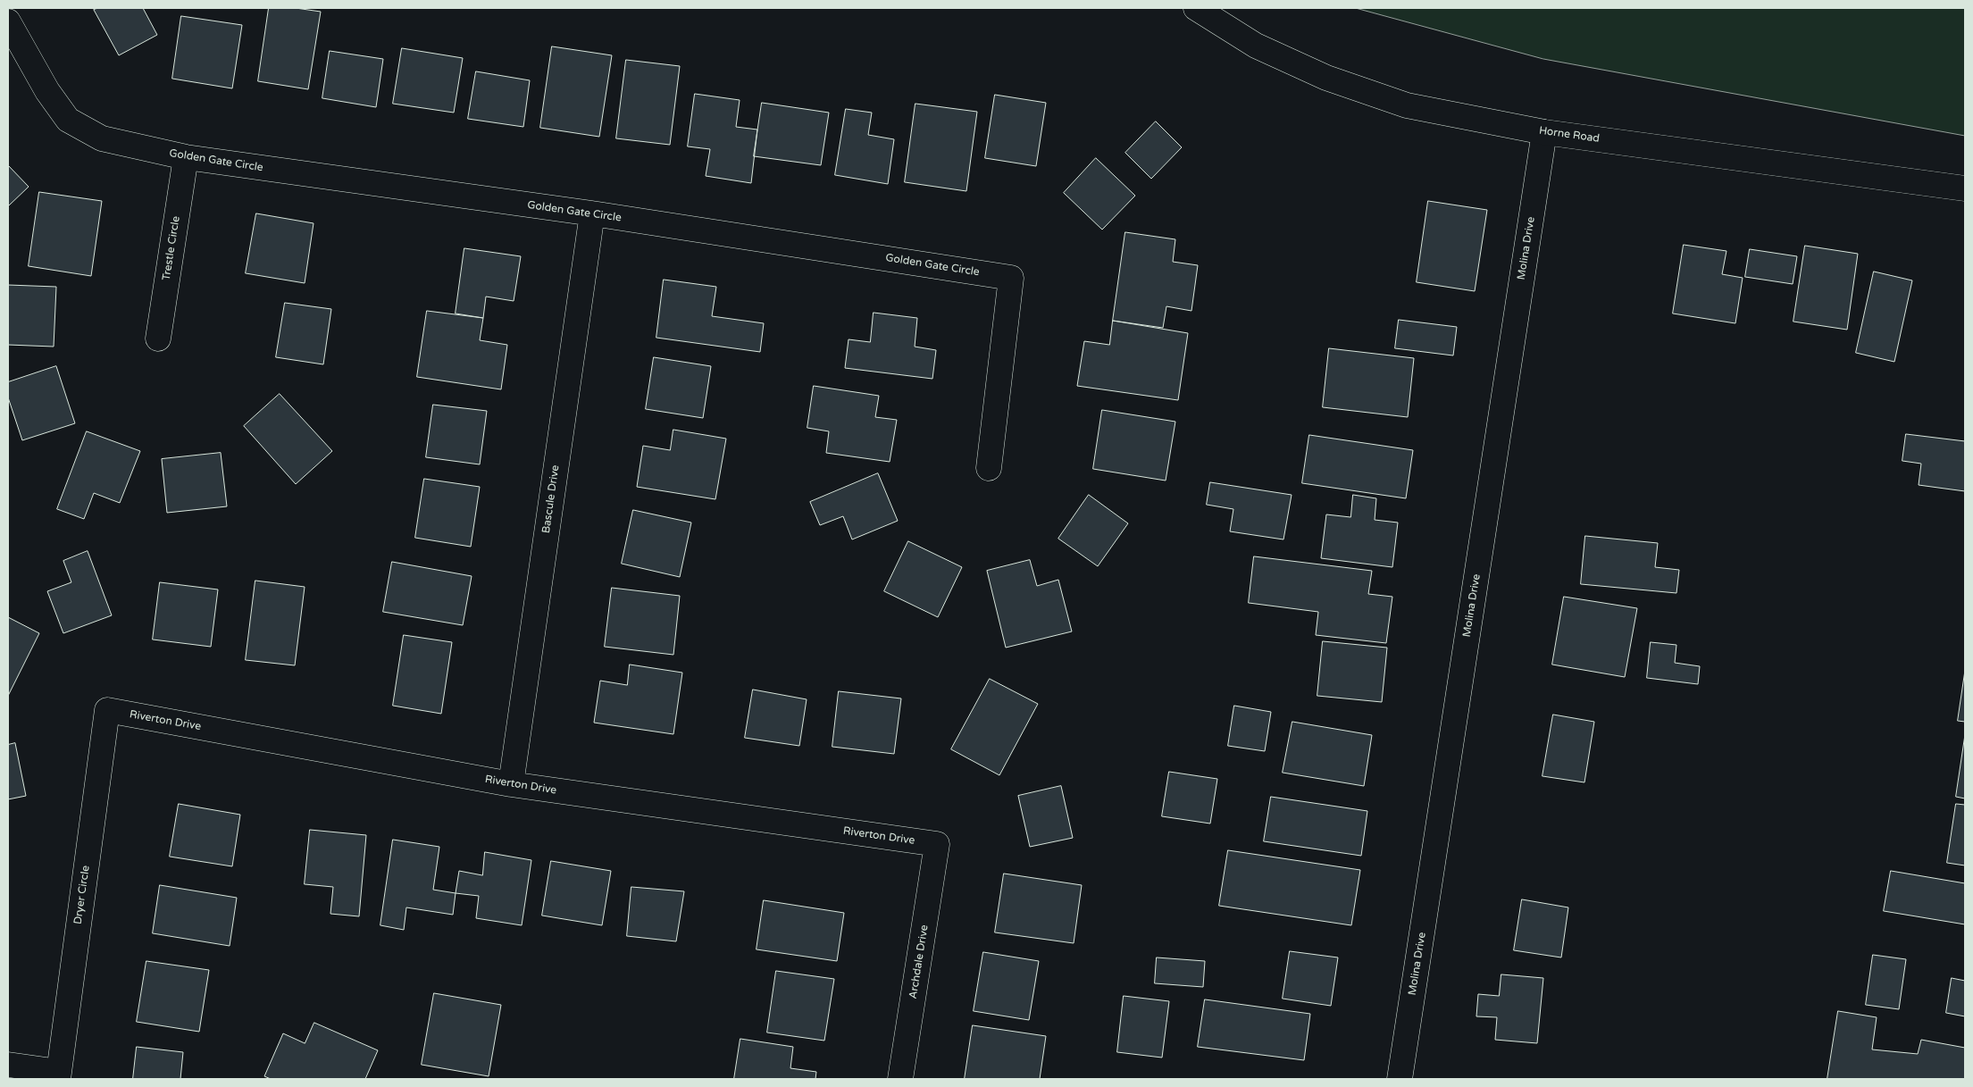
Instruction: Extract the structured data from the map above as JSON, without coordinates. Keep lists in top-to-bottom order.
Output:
{
  "streets": {
    "street": [
      "Horne Road",
      "Golden Gate Circle",
      "Trestle Circle",
      "Molina Drive",
      "Bascule Drive",
      "Riverton Drive",
      "Dryer Circle",
      "Archdale Drive"
    ]
  },
  "crossings": [
    ["Horne Road", "Molina Drive"],
    ["Golden Gate Circle", "Trestle Circle"],
    ["Golden Gate Circle", "Bascule Drive"],
    ["Bascule Drive", "Riverton Drive"],
    ["Riverton Drive", "Dryer Circle"],
    ["Riverton Drive", "Archdale Drive"]
  ]
}
